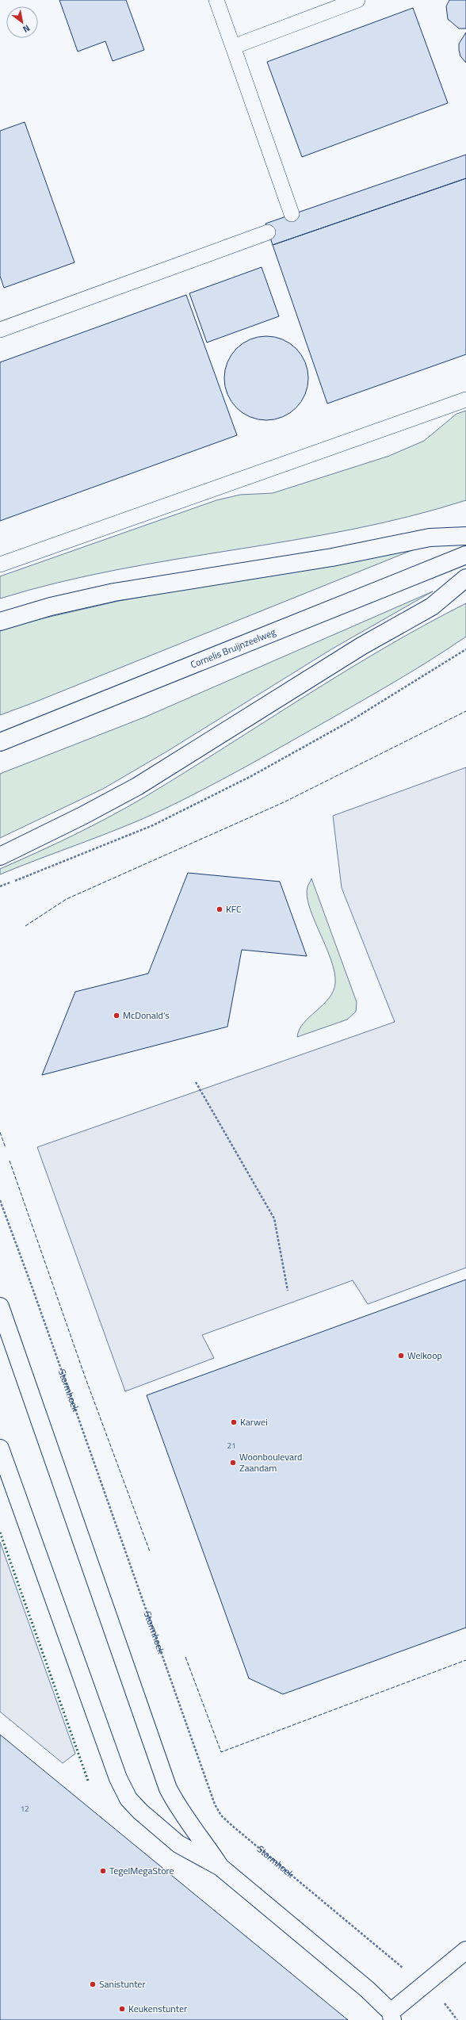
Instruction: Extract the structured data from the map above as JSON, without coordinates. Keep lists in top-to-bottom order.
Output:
{
  "streets": {
    "main road": ["Cornelis Bruijnzeelweg"],
    "path": ["Stormhoek"]
  },
  "places": [
    "KFC",
    "McDonald's",
    "Welkoop",
    "Karwei",
    "Woonboulevard Zaandam",
    "TegelMegaStore",
    "Sanistunter",
    "Keukenstunter"
  ],
  "house_numbers": ["21", "12"],
  "north": "bottom right"
}
